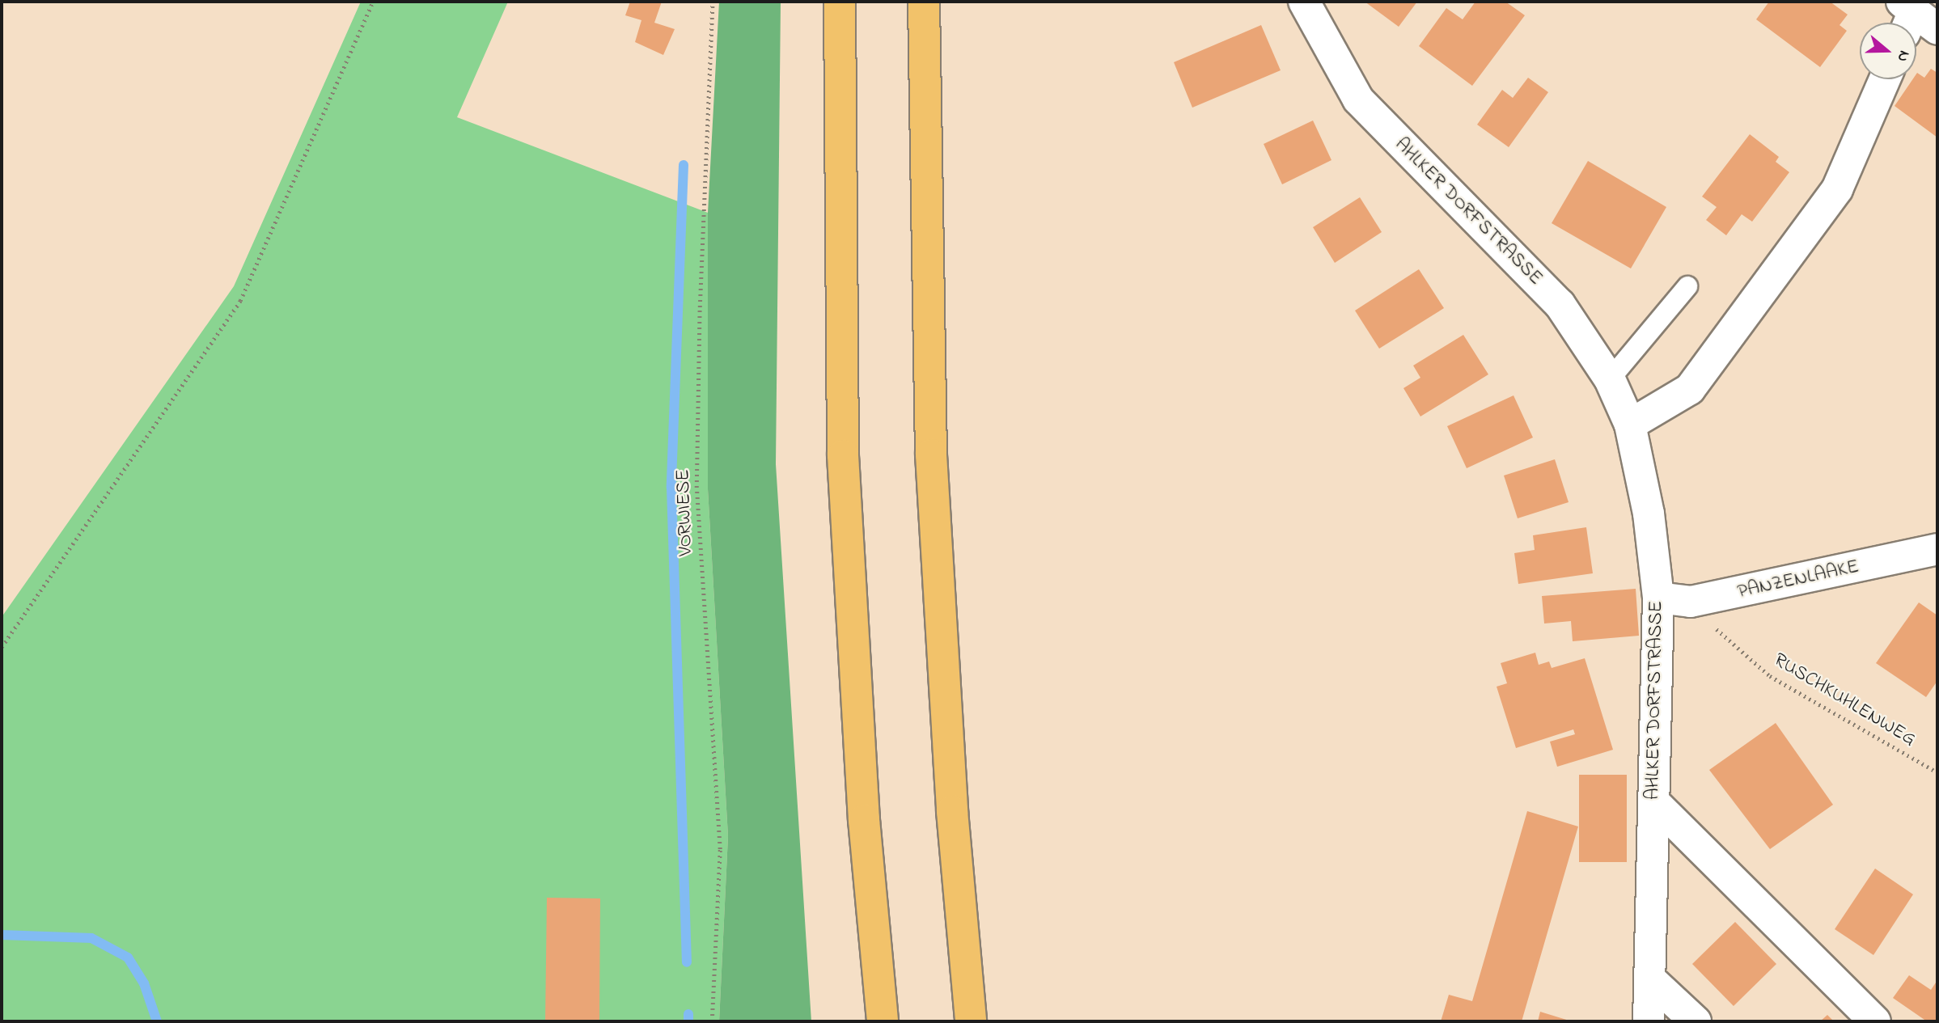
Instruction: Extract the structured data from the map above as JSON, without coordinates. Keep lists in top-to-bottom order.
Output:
{
  "streets": {
    "street": ["AHLKER DORFSTRASSE", "PANZENLAAKE"],
    "path": ["VORWIESE", "RUSCHKUHLENWEG"]
  },
  "crossings": [
    ["AHLKER DORFSTRASSE", "PANZENLAAKE"],
    ["PANZENLAAKE", "RUSCHKUHLENWEG"]
  ],
  "north": "right"
}
